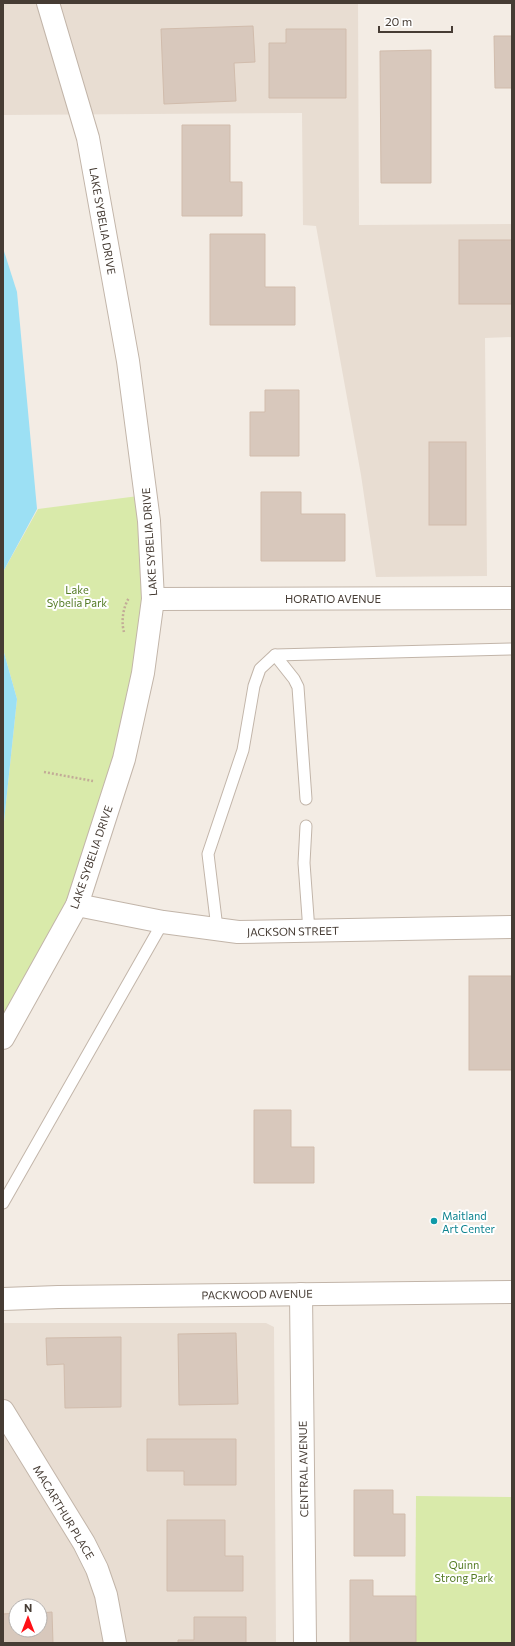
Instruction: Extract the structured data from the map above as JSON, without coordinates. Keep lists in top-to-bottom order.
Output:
{
  "streets": {
    "street": [
      "LAKE SYBELIA DRIVE",
      "HORATIO AVENUE",
      "JACKSON STREET",
      "PACKWOOD AVENUE",
      "CENTRAL AVENUE",
      "MACARTHUR PLACE"
    ]
  },
  "crossings": [
    ["LAKE SYBELIA DRIVE", "HORATIO AVENUE"],
    ["LAKE SYBELIA DRIVE", "JACKSON STREET"],
    ["PACKWOOD AVENUE", "CENTRAL AVENUE"]
  ],
  "parks": ["Lake Sybelia Park", "Quinn Strong Park"],
  "places": ["Maitland Art Center"],
  "scale_bar": "20 m",
  "north": "top"
}
